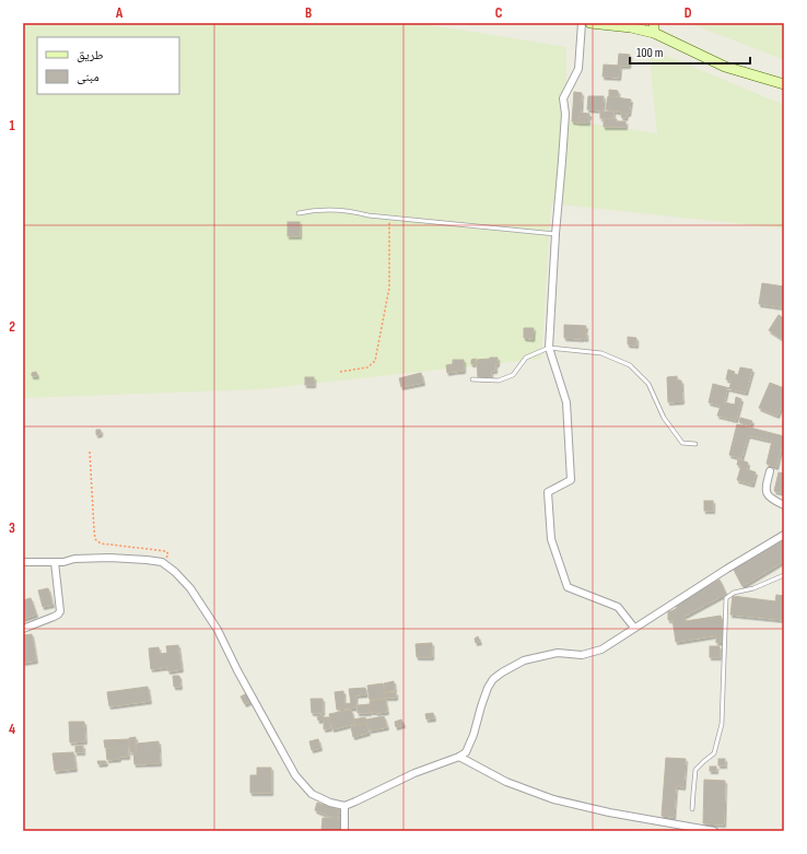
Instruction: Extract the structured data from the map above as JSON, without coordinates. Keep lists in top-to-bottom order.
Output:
{
  "legend": ["طريق", "مبنى"],
  "scale_bar": "100 m",
  "grid": {
    "columns": [
      "A",
      "B",
      "C",
      "D"
    ],
    "rows": [
      "1",
      "2",
      "3",
      "4"
    ]
  }
}
